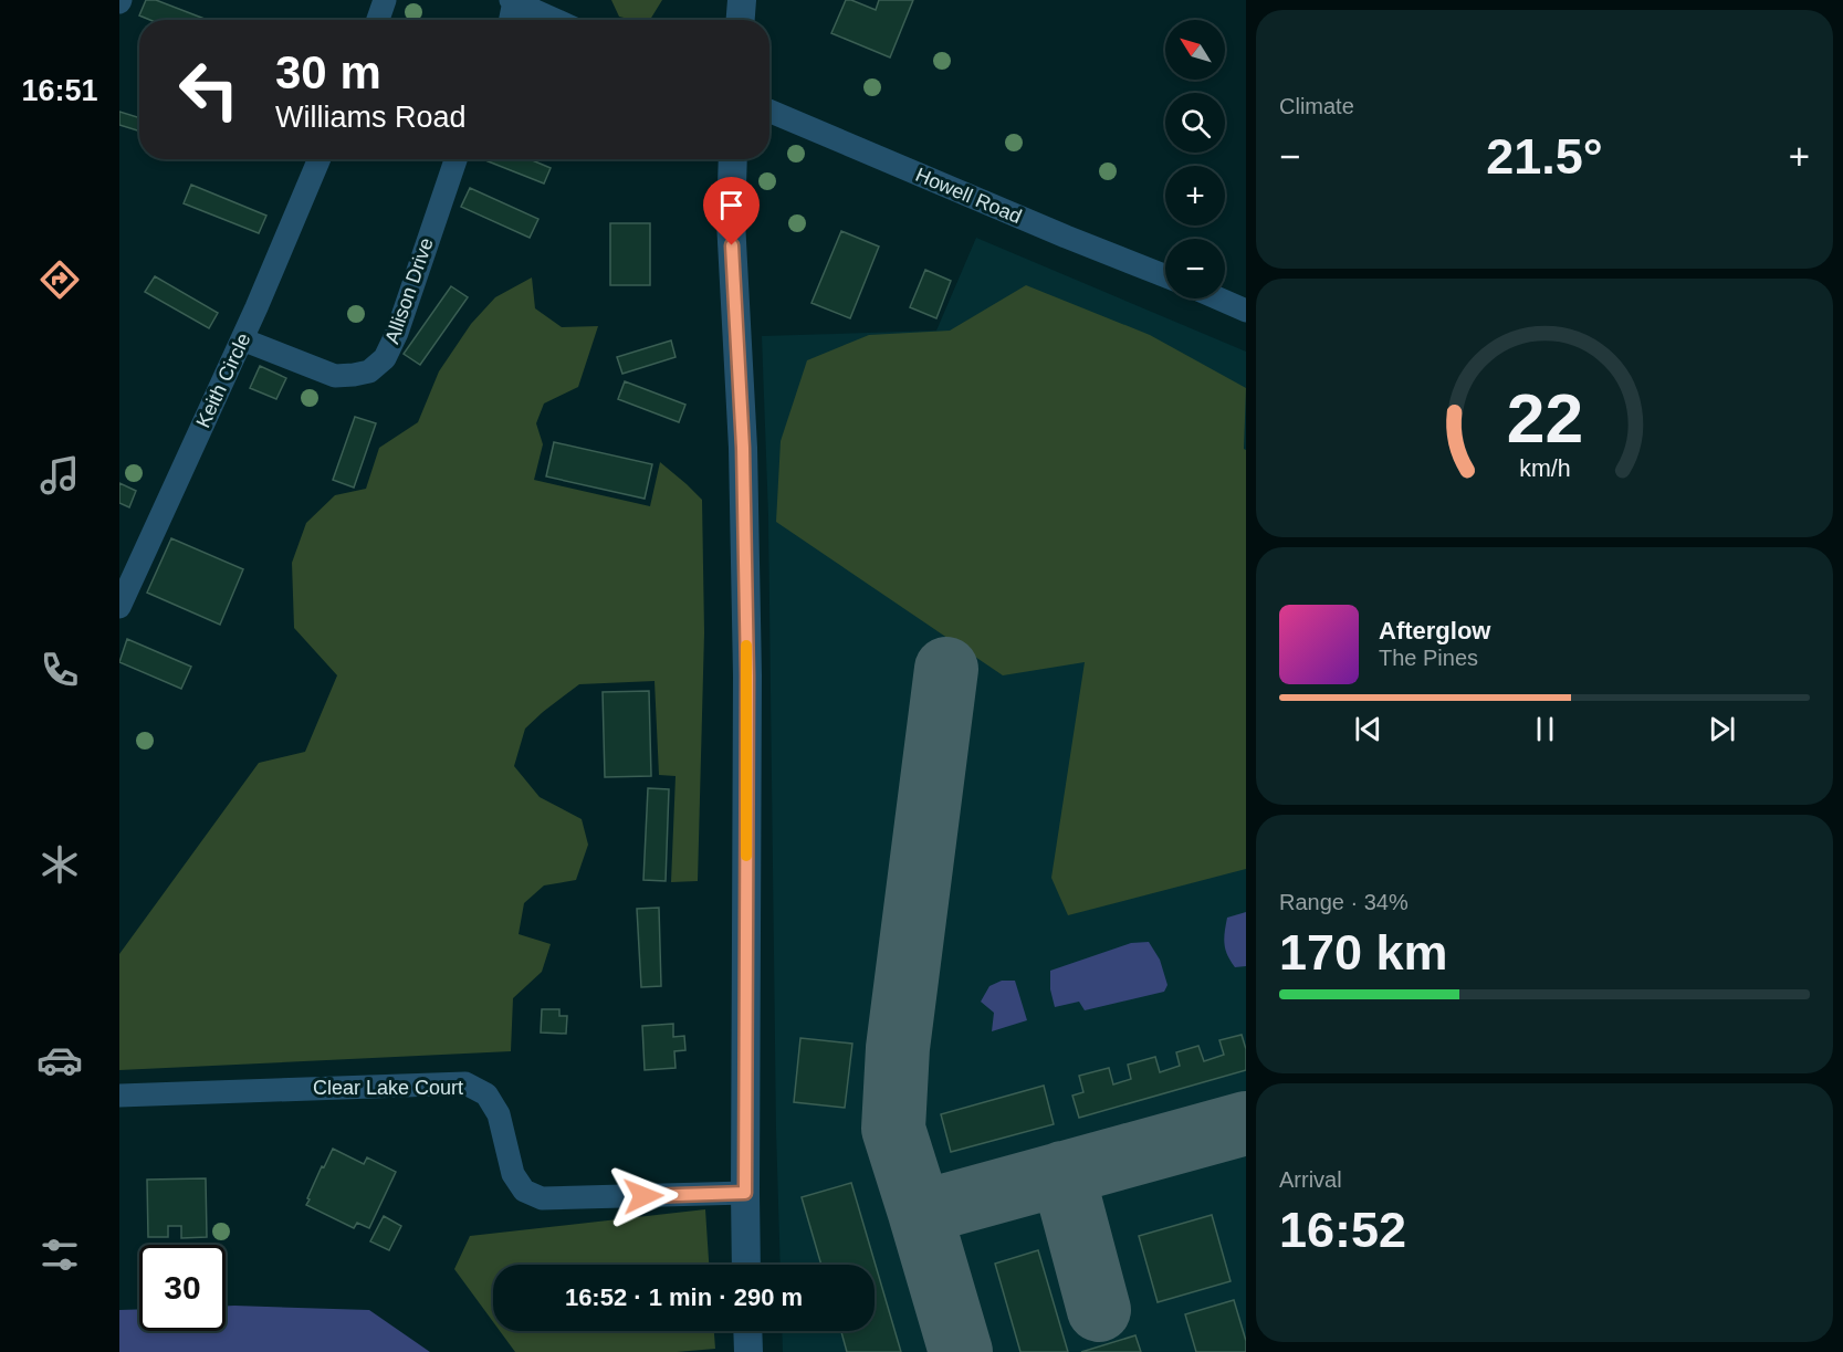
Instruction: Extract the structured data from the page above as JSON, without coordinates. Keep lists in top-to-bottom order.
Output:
{
  "streets": {
    "street": [
      "Howell Road",
      "Allison Drive",
      "Keith Circle",
      "Clear Lake Court"
    ]
  },
  "crossings": [
    ["Allison Drive", "Keith Circle"]
  ],
  "north": "top left",
  "page": {
    "tabs": "16:51",
    "tile": [
      "Climate",
      ["Range · 34%", "170 km"],
      ["Arrival", "16:52"]
    ],
    "map_buttons": ["+", "−"],
    "turn": ["30 m", "Williams Road"],
    "heat": ["−", "21.5°", "+"],
    "song": ["Afterglow", "The Pines"],
    "limit": "30",
    "trip": "16:52 · 1 min · 290 m",
    "gauge": ["22", "km/h"]
  }
}
